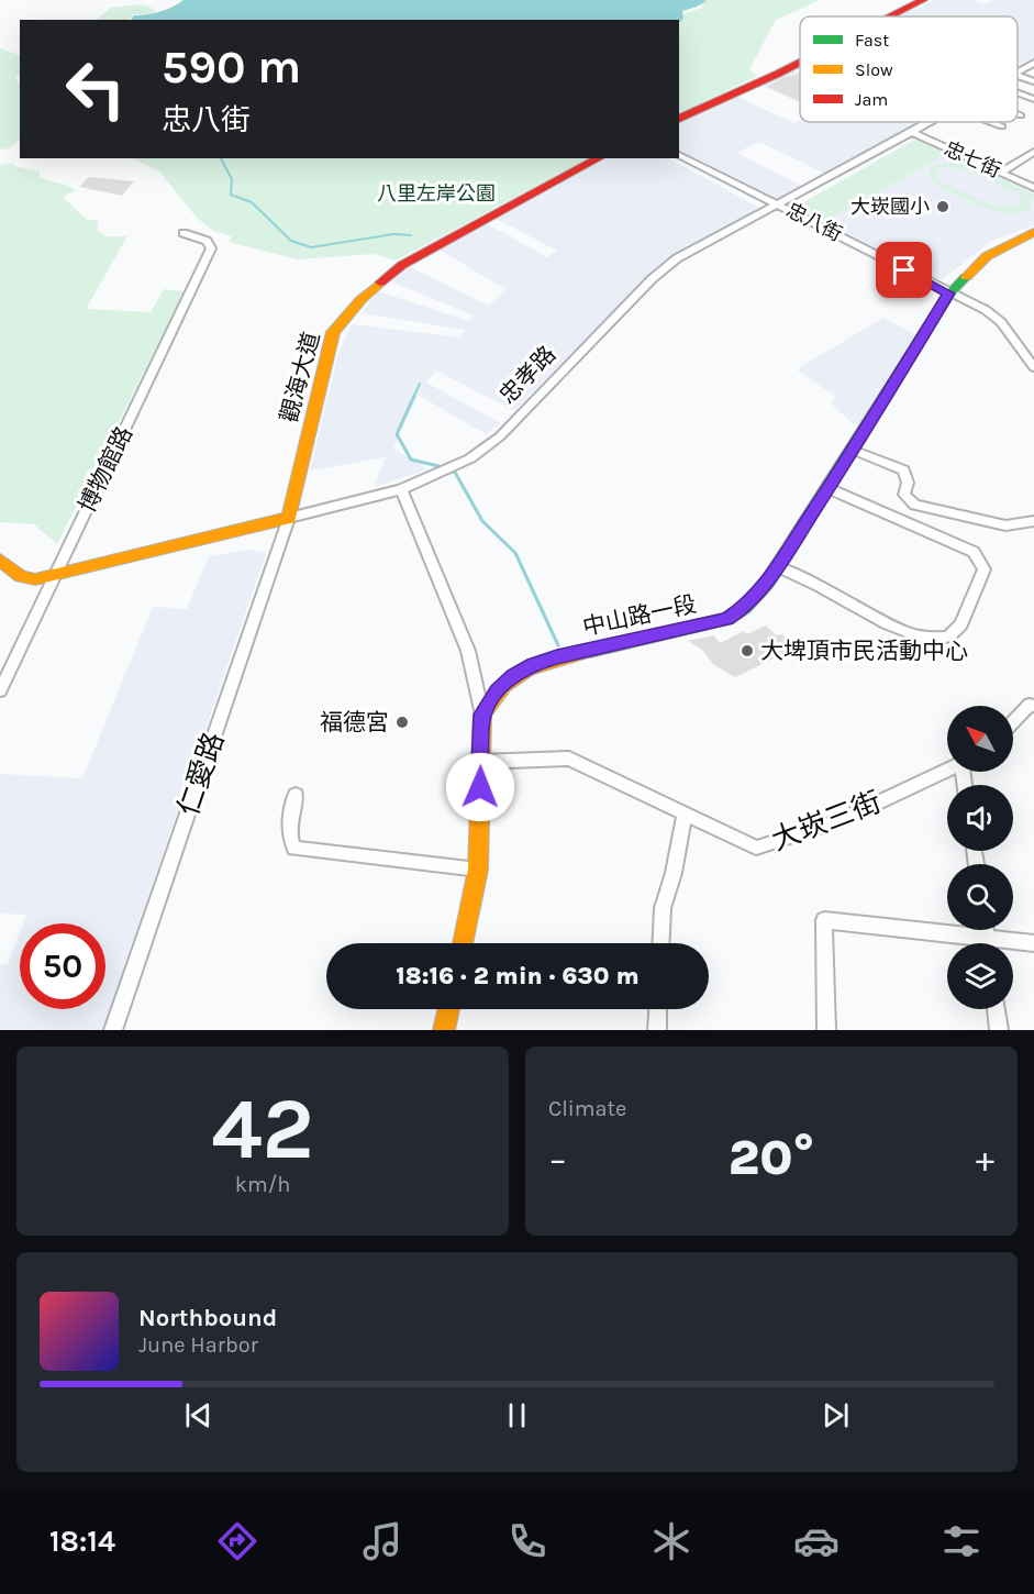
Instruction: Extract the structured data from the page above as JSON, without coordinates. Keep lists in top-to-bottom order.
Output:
{
  "streets": {
    "street": [
      "忠七街",
      "忠八街",
      "忠孝路",
      "觀海大道",
      "博物館路",
      "中山路一段",
      "仁愛路",
      "大崁三街"
    ]
  },
  "crossings": [
    ["忠七街", "忠孝路"],
    ["忠八街", "忠孝路"],
    ["忠八街", "中山路一段"],
    ["忠孝路", "觀海大道"],
    ["忠孝路", "博物館路"],
    ["忠孝路", "仁愛路"],
    ["觀海大道", "仁愛路"]
  ],
  "parks": ["八里左岸公園"],
  "places": ["大崁國小", "大埤頂市民活動中心", "福德宮"],
  "legend": ["Fast", "Slow", "Jam"],
  "north": "top left",
  "page": {
    "turn": ["590 m", "忠八街"],
    "limit": "50",
    "trip": "18:16 · 2 min · 630 m",
    "tile": [
      ["42", "km/h"],
      "Climate"
    ],
    "heat": ["−", "20°", "+"],
    "song": ["Northbound", "June Harbor"],
    "tabs": "18:14"
  }
}
